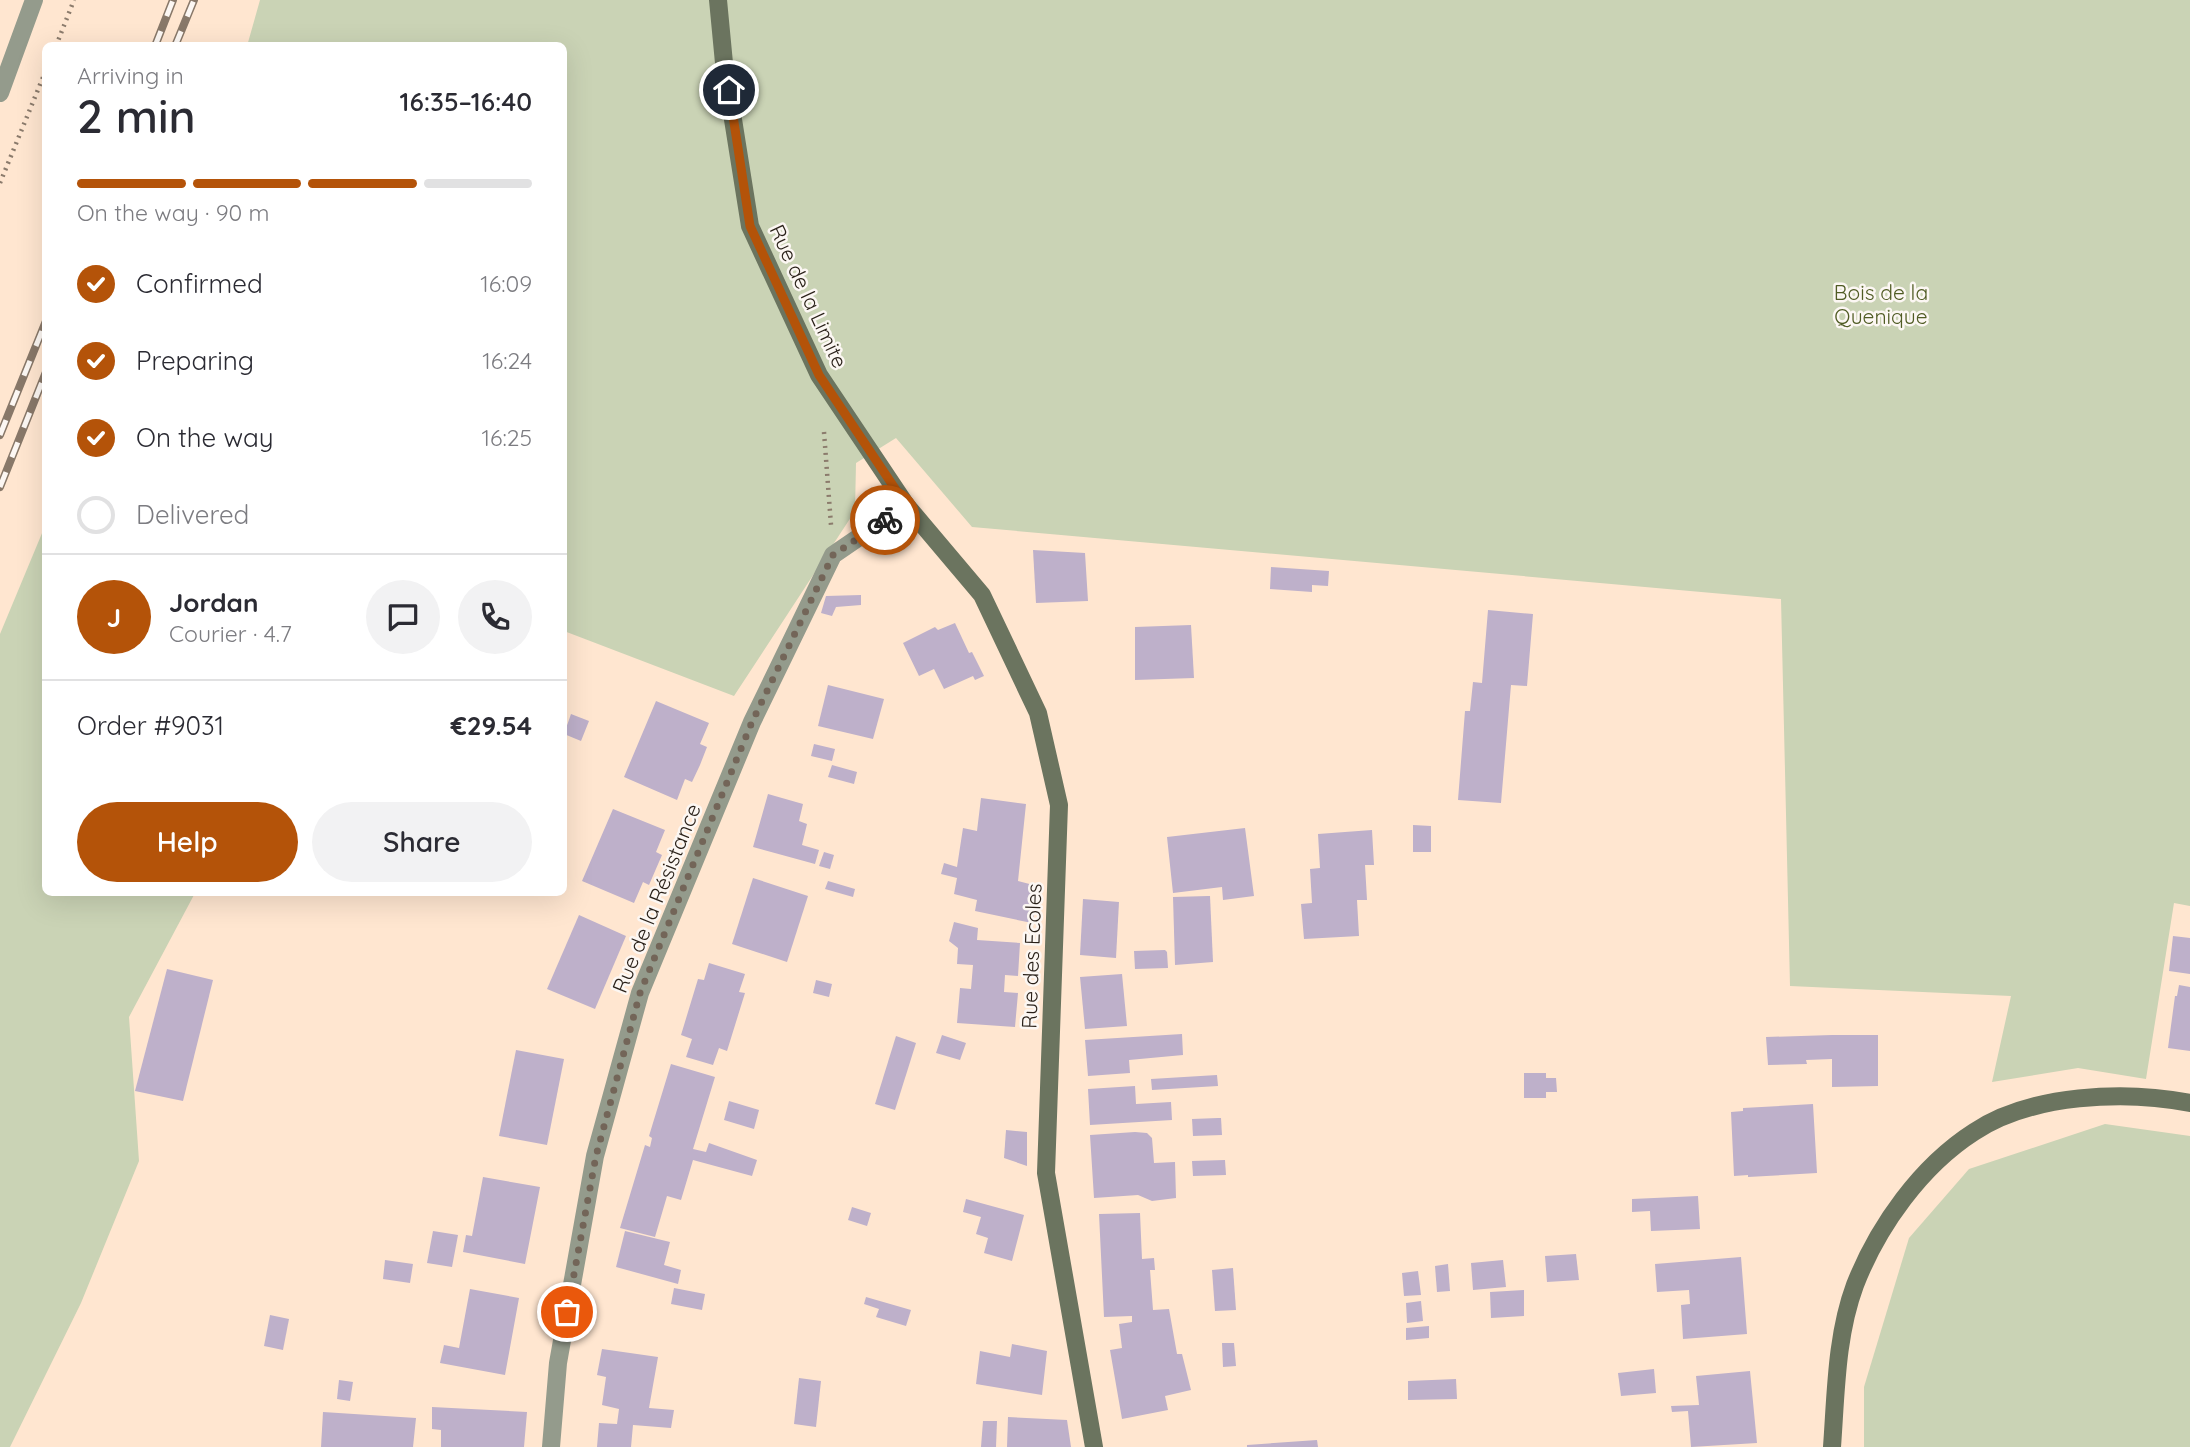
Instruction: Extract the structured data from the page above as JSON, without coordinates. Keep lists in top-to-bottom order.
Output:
{
  "streets": {
    "street": ["Rue de la Limite", "Rue de la Résistance", "Rue des Ecoles"]
  },
  "crossings": [
    ["Rue de la Limite", "Rue de la Résistance"],
    ["Rue de la Limite", "Rue des Ecoles"],
    ["Rue de la Résistance", "Rue des Ecoles"]
  ],
  "parks": ["Bois de la Quenique"],
  "page": {
    "heading": ["2 min", "Arriving in", "16:35–16:40"],
    "panel": [
      "Jordan",
      "Courier · 4.7",
      "Order #9031",
      "€29.54"
    ],
    "bar": "On the way · 90 m",
    "list": [
      ["Confirmed", "16:09"],
      ["Preparing", "16:24"],
      ["On the way", "16:25"],
      "Delivered"
    ],
    "round": "J",
    "buttons": ["Help", "Share"]
  }
}
